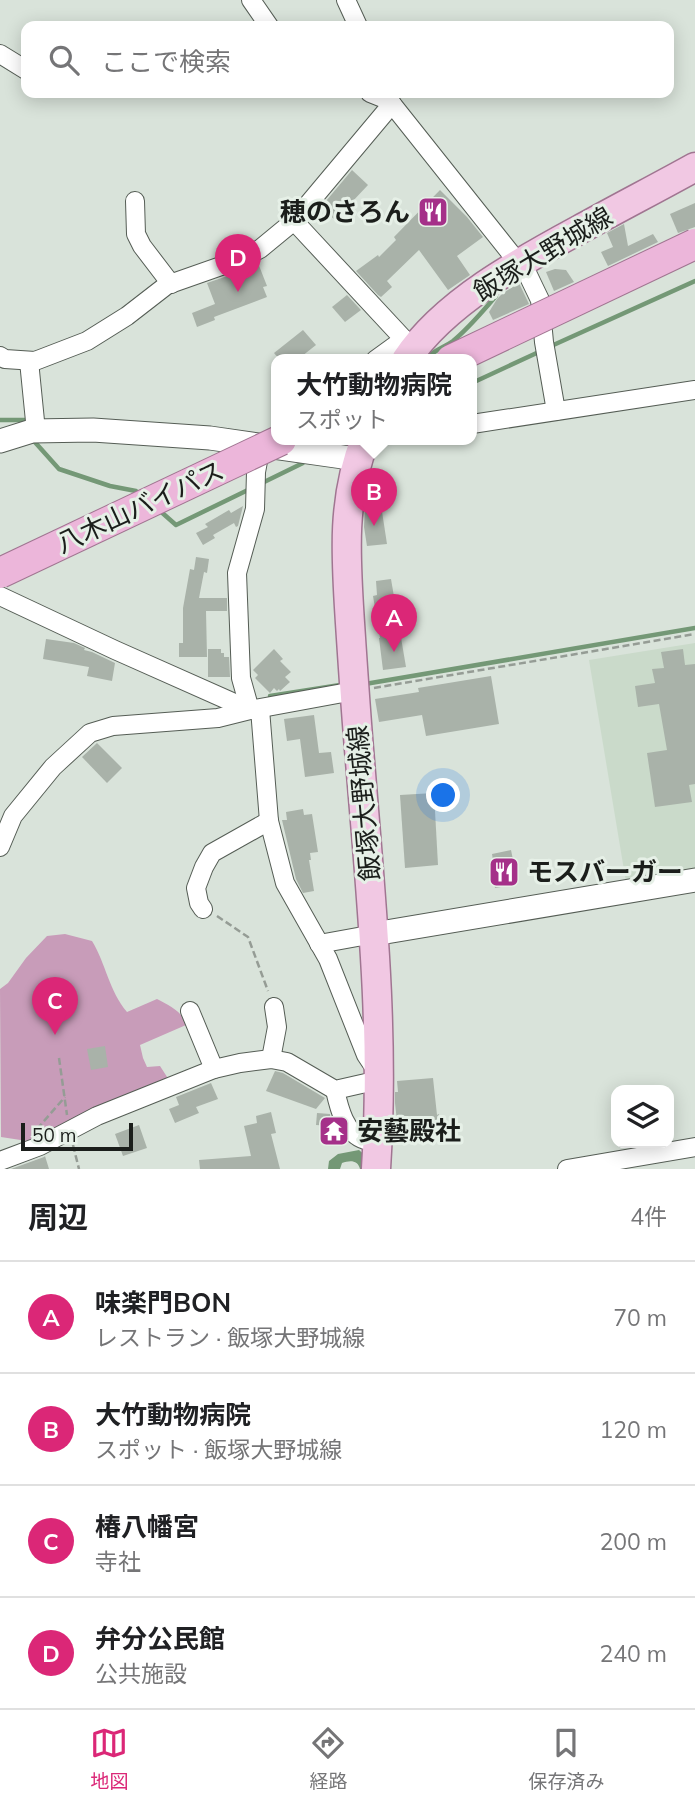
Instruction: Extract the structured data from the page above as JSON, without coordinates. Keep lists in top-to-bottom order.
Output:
{
  "streets": {
    "highway": ["八木山バイパス"],
    "main road": ["飯塚大野城線"]
  },
  "places": {
    "restaurant": ["穂のさろん", "モスバーガー"],
    "temple": ["安藝殿社"]
  },
  "scale_bar": "50 m",
  "page": {
    "search": "ここで検索",
    "pins": [
      "D",
      "B",
      "A",
      "C"
    ],
    "popup": ["大竹動物病院", "スポット"],
    "scale": "50 m",
    "heading": ["周辺", "4件"],
    "list": [
      {
        "mark": "A",
        "name": "味楽門BON",
        "note": "レストラン · 飯塚大野城線",
        "value": "70 m"
      },
      {
        "mark": "B",
        "name": "大竹動物病院",
        "note": "スポット · 飯塚大野城線",
        "value": "120 m"
      },
      {
        "mark": "C",
        "name": "椿八幡宮",
        "note": "寺社",
        "value": "200 m"
      },
      {
        "mark": "D",
        "name": "弁分公民館",
        "note": "公共施設",
        "value": "240 m"
      }
    ],
    "nav": ["地図", "経路", "保存済み"]
  }
}
